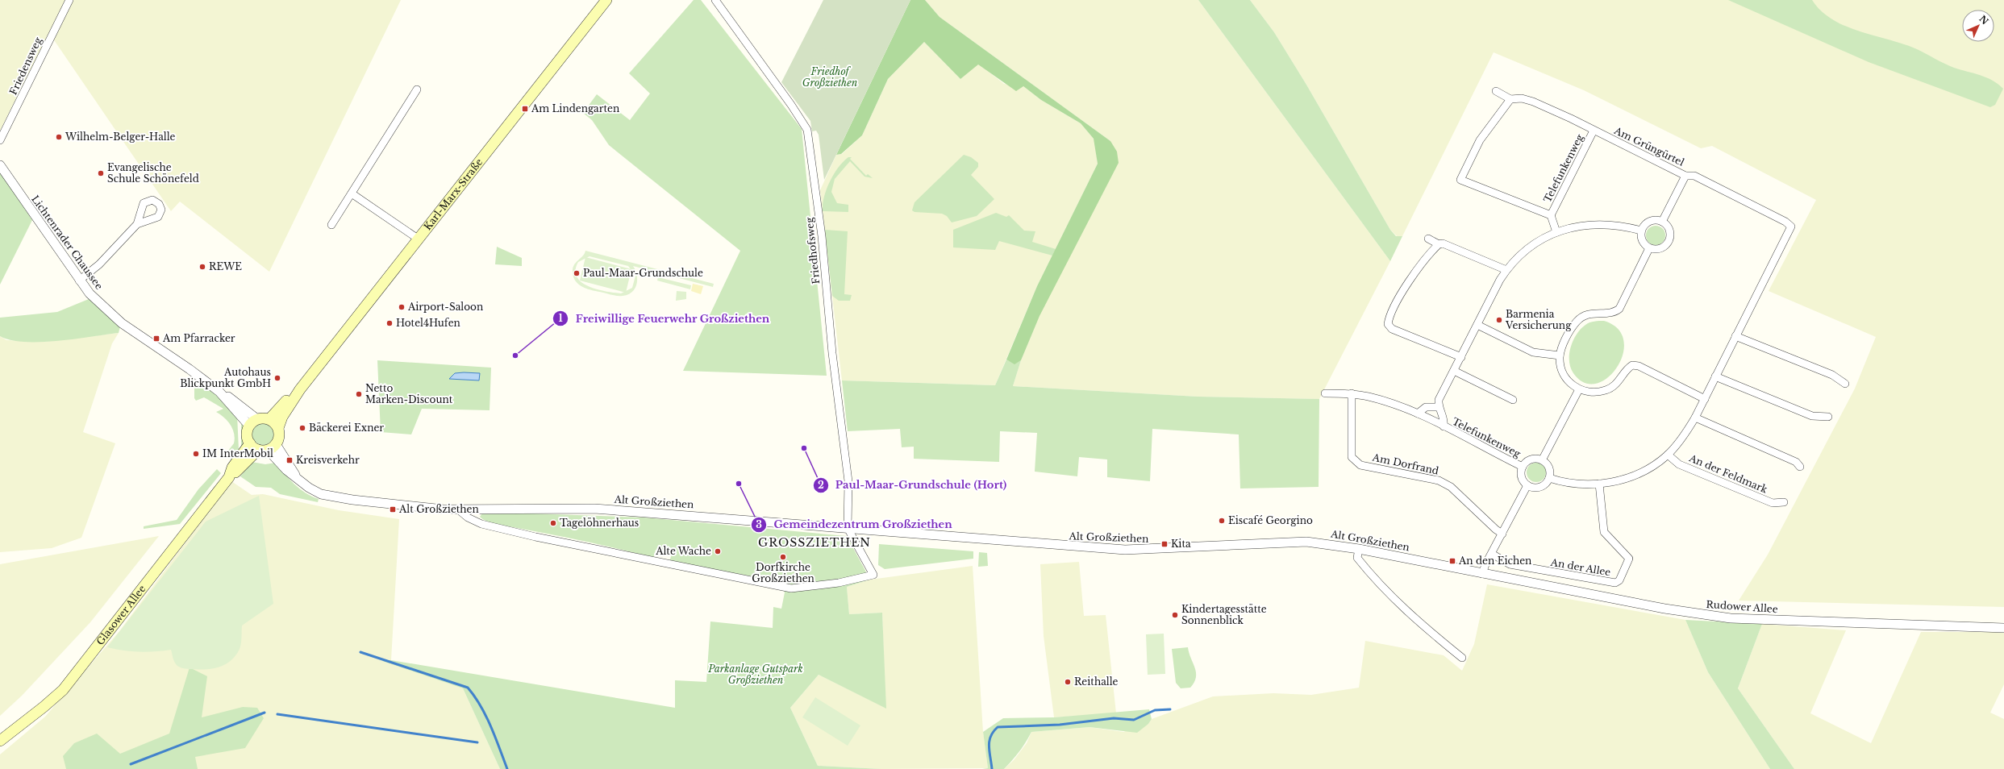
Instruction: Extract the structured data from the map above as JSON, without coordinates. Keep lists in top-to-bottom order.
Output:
{
  "streets": {
    "main road": ["Karl-Marx-Straße", "Glasower Allee"],
    "street": [
      "Friedensweg",
      "Am Grüngürtel",
      "Telefunkenweg",
      "Lichtenrader Chaussee",
      "Friedhofsweg",
      "Am Dorfrand",
      "An der Feldmark",
      "Alt Großziethen",
      "An der Allee",
      "Rudower Allee"
    ]
  },
  "crossings": [
    ["Am Grüngürtel", "Telefunkenweg"],
    ["Karl-Marx-Straße", "Lichtenrader Chaussee"],
    ["Karl-Marx-Straße", "Alt Großziethen"],
    ["Karl-Marx-Straße", "Glasower Allee"],
    ["Lichtenrader Chaussee", "Alt Großziethen"],
    ["Lichtenrader Chaussee", "Glasower Allee"],
    ["Friedhofsweg", "Alt Großziethen"],
    ["Alt Großziethen", "Rudower Allee"],
    ["Alt Großziethen", "Glasower Allee"]
  ],
  "districts": ["GROSSZIETHEN"],
  "parks": ["Friedhof Großziethen", "Parkanlage Gutspark Großziethen"],
  "places": {
    "transit": [
      "Am Lindengarten",
      "Am Pfarracker",
      "Kreisverkehr",
      "Alt Großziethen",
      "Kita",
      "An den Eichen"
    ],
    "other": [
      "Wilhelm-Belger-Halle",
      "Evangelische Schule Schönefeld",
      "REWE",
      "Paul-Maar-Grundschule",
      "Airport-Saloon",
      "Barmenia Versicherung",
      "Hotel4Hufen",
      "Freiwillige Feuerwehr Großziethen",
      "Autohaus Blickpunkt GmbH",
      "Netto Marken-Discount",
      "Bäckerei Exner",
      "Paul-Maar-Grundschule (Hort)",
      "IM InterMobil",
      "Gemeindezentrum Großziethen",
      "Eiscafé Georgino",
      "Tagelöhnerhaus",
      "Alte Wache",
      "Dorfkirche Großziethen",
      "Kindertagesstätte Sonnenblick",
      "Reithalle"
    ]
  },
  "north": "top right"
}
